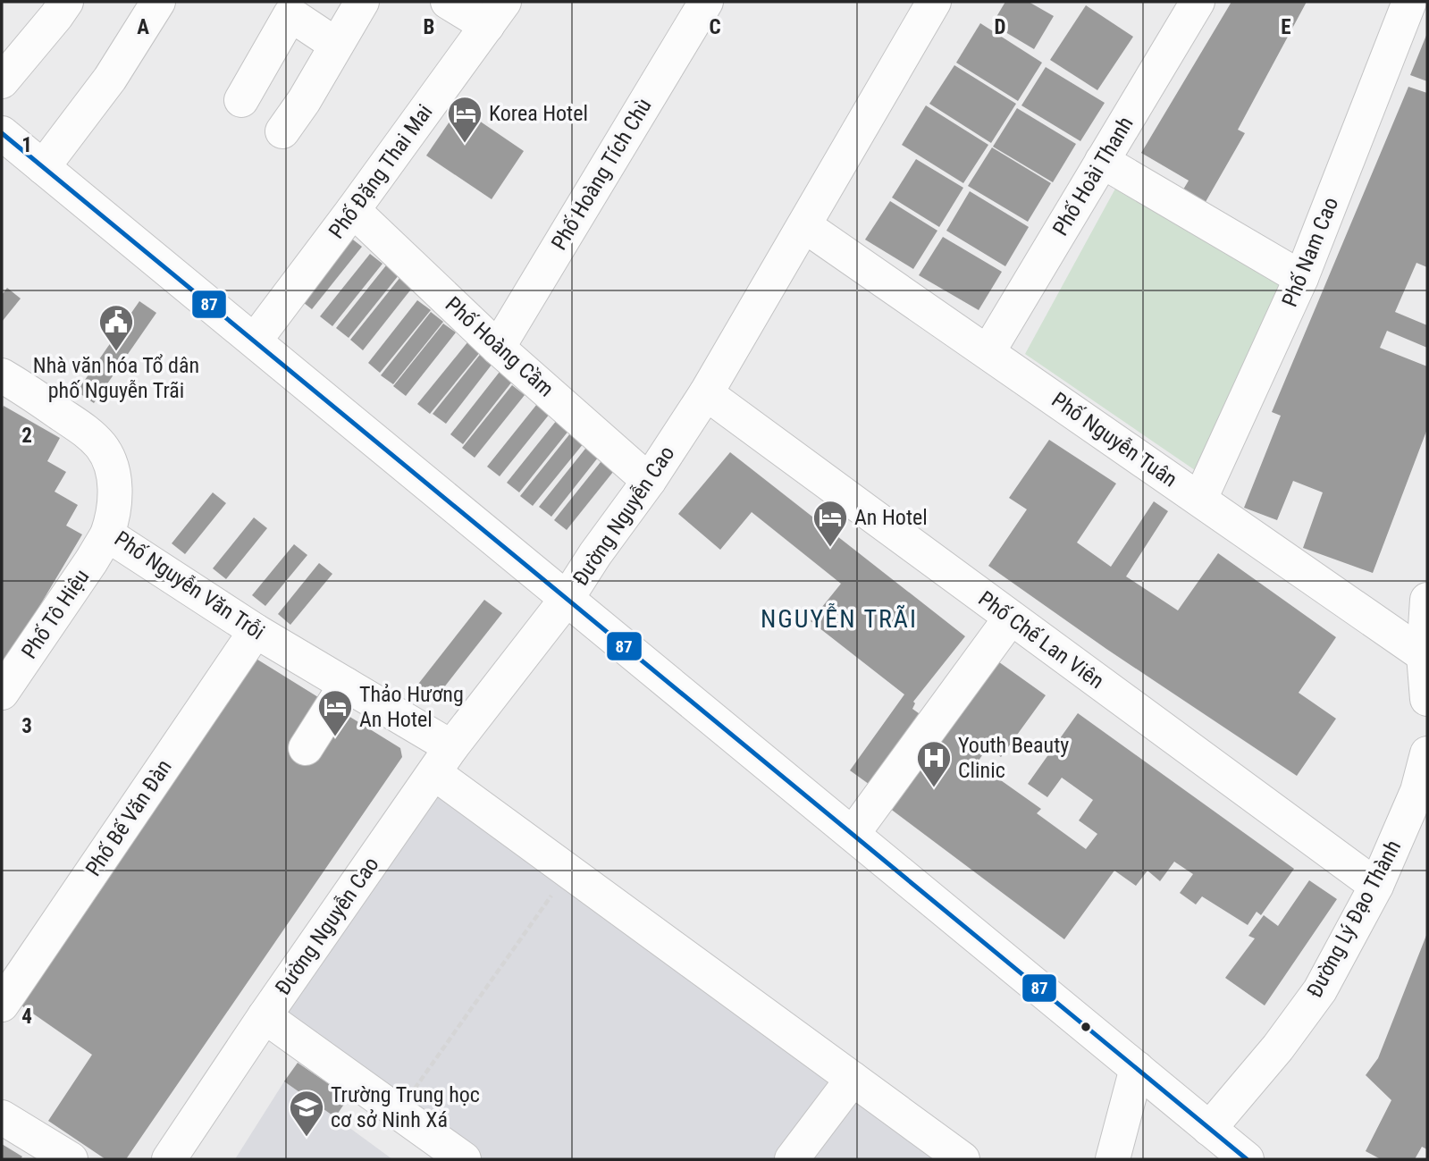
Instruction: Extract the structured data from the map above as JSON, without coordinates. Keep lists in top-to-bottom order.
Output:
{
  "streets": {
    "street": [
      "Phố Đặng Thai Mai",
      "Phố Hoàng Tích Chù",
      "Phố Hoài Thanh",
      "Phố Nam Cao",
      "Phố Hoàng Cầm",
      "Phố Nguyễn Tuân",
      "Đường Nguyễn Cao",
      "Phố Nguyễn Văn Trỗi",
      "Phố Tô Hiệu",
      "Phố Chế Lan Viên",
      "Phố Bế Văn Đàn",
      "Đường Lý Đạo Thành"
    ]
  },
  "crossings": [
    ["Phố Đặng Thai Mai", "Phố Hoàng Cầm"],
    ["Phố Hoàng Tích Chù", "Phố Hoàng Cầm"],
    ["Phố Hoài Thanh", "Phố Nguyễn Tuân"],
    ["Phố Nam Cao", "Phố Nguyễn Tuân"],
    ["Phố Hoàng Cầm", "Đường Nguyễn Cao"],
    ["Phố Nguyễn Tuân", "Đường Nguyễn Cao"],
    ["Đường Nguyễn Cao", "Phố Nguyễn Văn Trỗi"],
    ["Đường Nguyễn Cao", "Phố Chế Lan Viên"],
    ["Phố Nguyễn Văn Trỗi", "Phố Tô Hiệu"],
    ["Phố Nguyễn Văn Trỗi", "Phố Bế Văn Đàn"],
    ["Phố Chế Lan Viên", "Đường Lý Đạo Thành"]
  ],
  "districts": ["NGUYỄN TRÃI"],
  "places": {
    "hotel": ["Korea Hotel", "An Hotel", "Thảo Hương An Hotel"],
    "public building": ["Nhà văn hóa Tổ dân phố Nguyễn Trãi"],
    "hospital": ["Youth Beauty Clinic"],
    "school or university": ["Trường Trung học cơ sở Ninh Xá"]
  },
  "lines": ["transit line 87"],
  "grid": {
    "columns": [
      "A",
      "B",
      "C",
      "D",
      "E"
    ],
    "rows": [
      "1",
      "2",
      "3",
      "4"
    ]
  }
}
